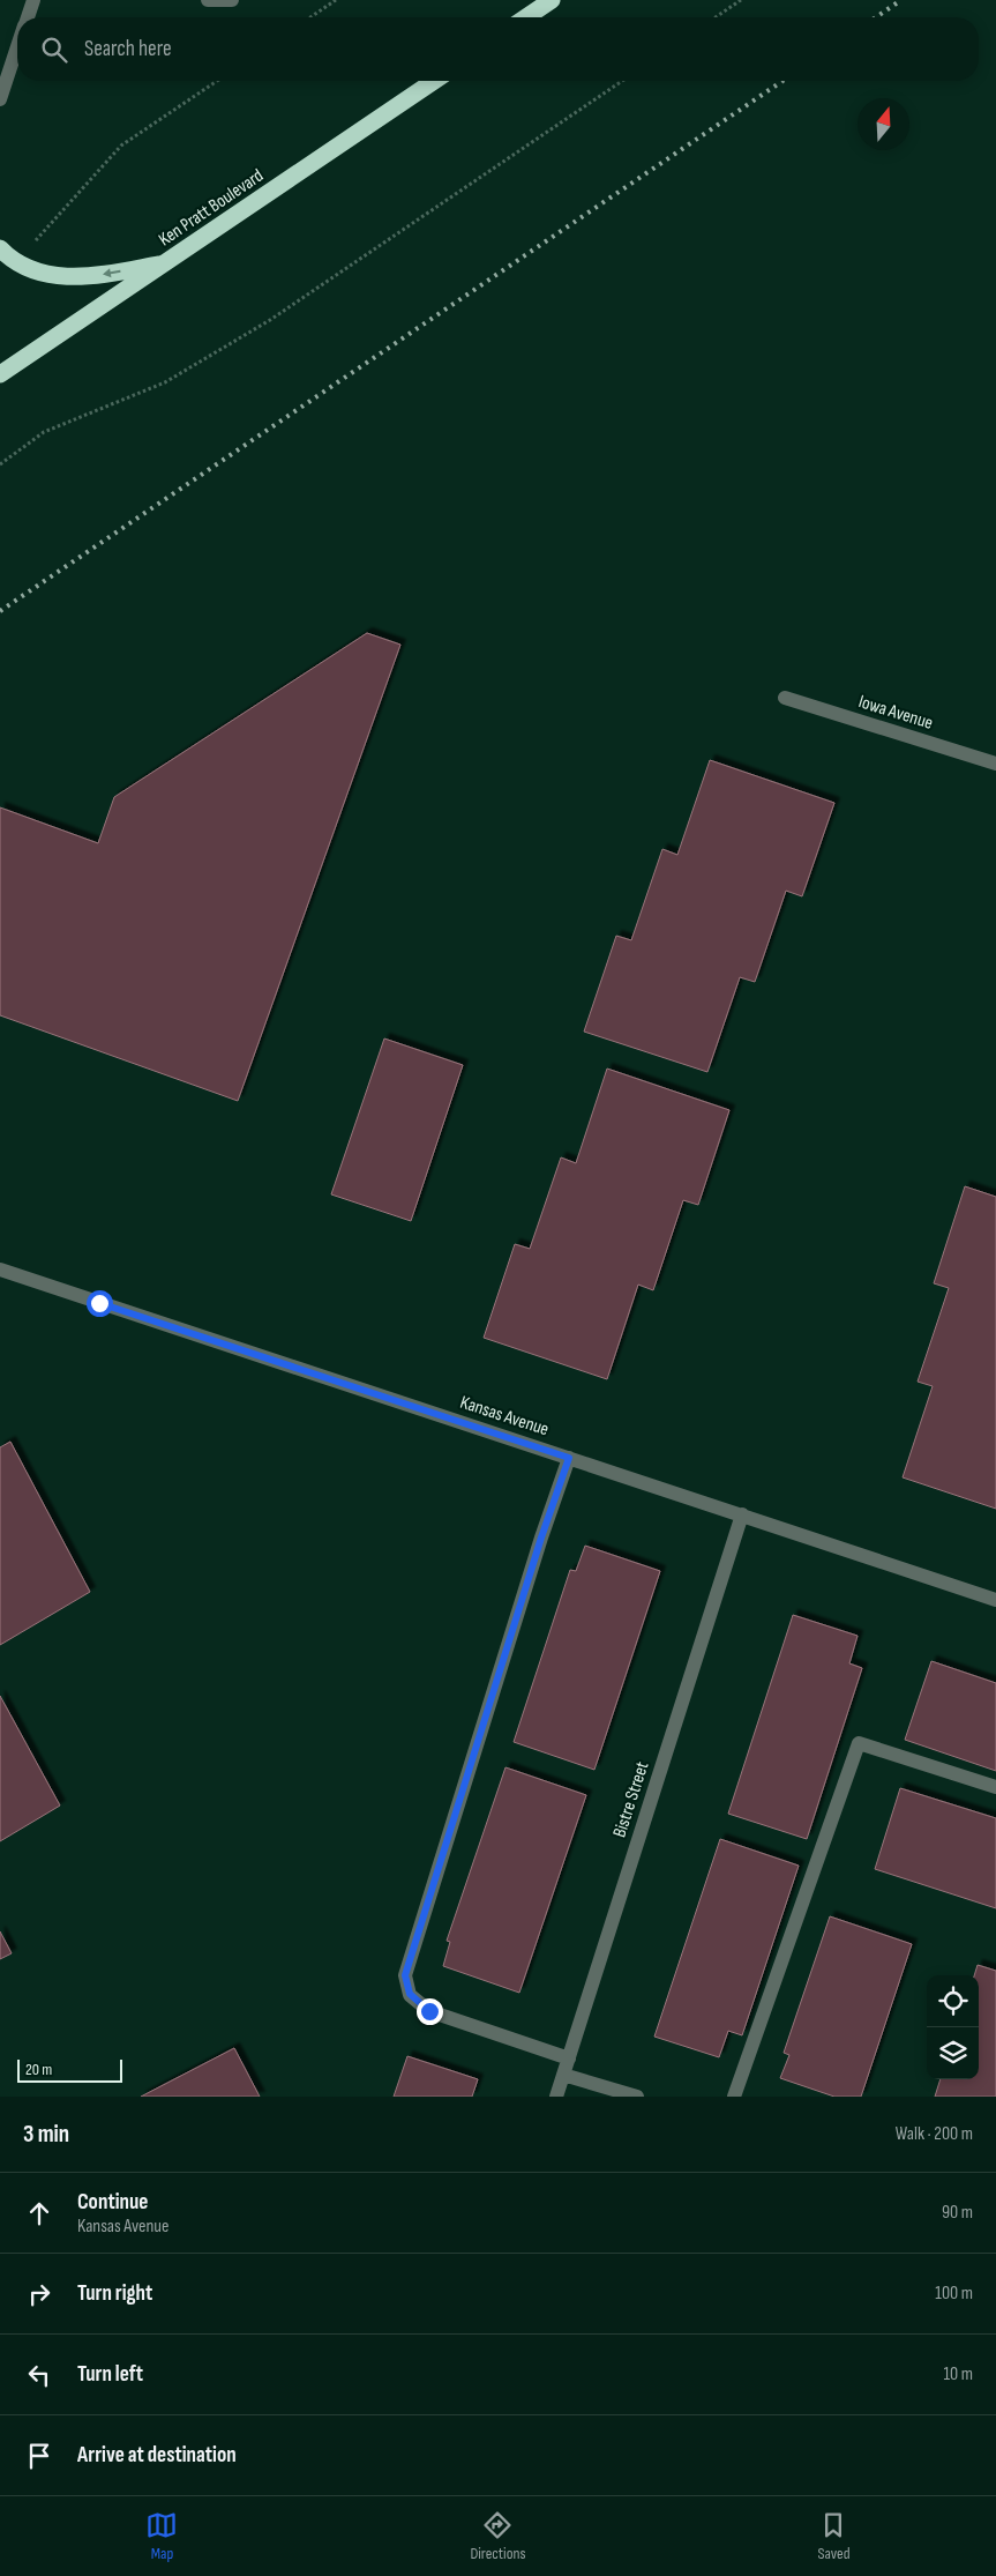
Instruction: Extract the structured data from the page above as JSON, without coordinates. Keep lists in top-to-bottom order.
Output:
{
  "streets": {
    "highway": ["Ken Pratt Boulevard"],
    "street": ["Iowa Avenue", "Kansas Avenue", "Bistre Street"]
  },
  "crossings": [
    ["Kansas Avenue", "Bistre Street"]
  ],
  "scale_bar": "20 m",
  "north": "top",
  "page": {
    "search": "Search here",
    "scale": "20 m",
    "heading": ["3 min", "Walk · 200 m"],
    "list": [
      ["Continue", "Kansas Avenue", "90 m"],
      ["Turn right", "100 m"],
      ["Turn left", "10 m"],
      "Arrive at destination"
    ],
    "nav": ["Map", "Directions", "Saved"]
  }
}
